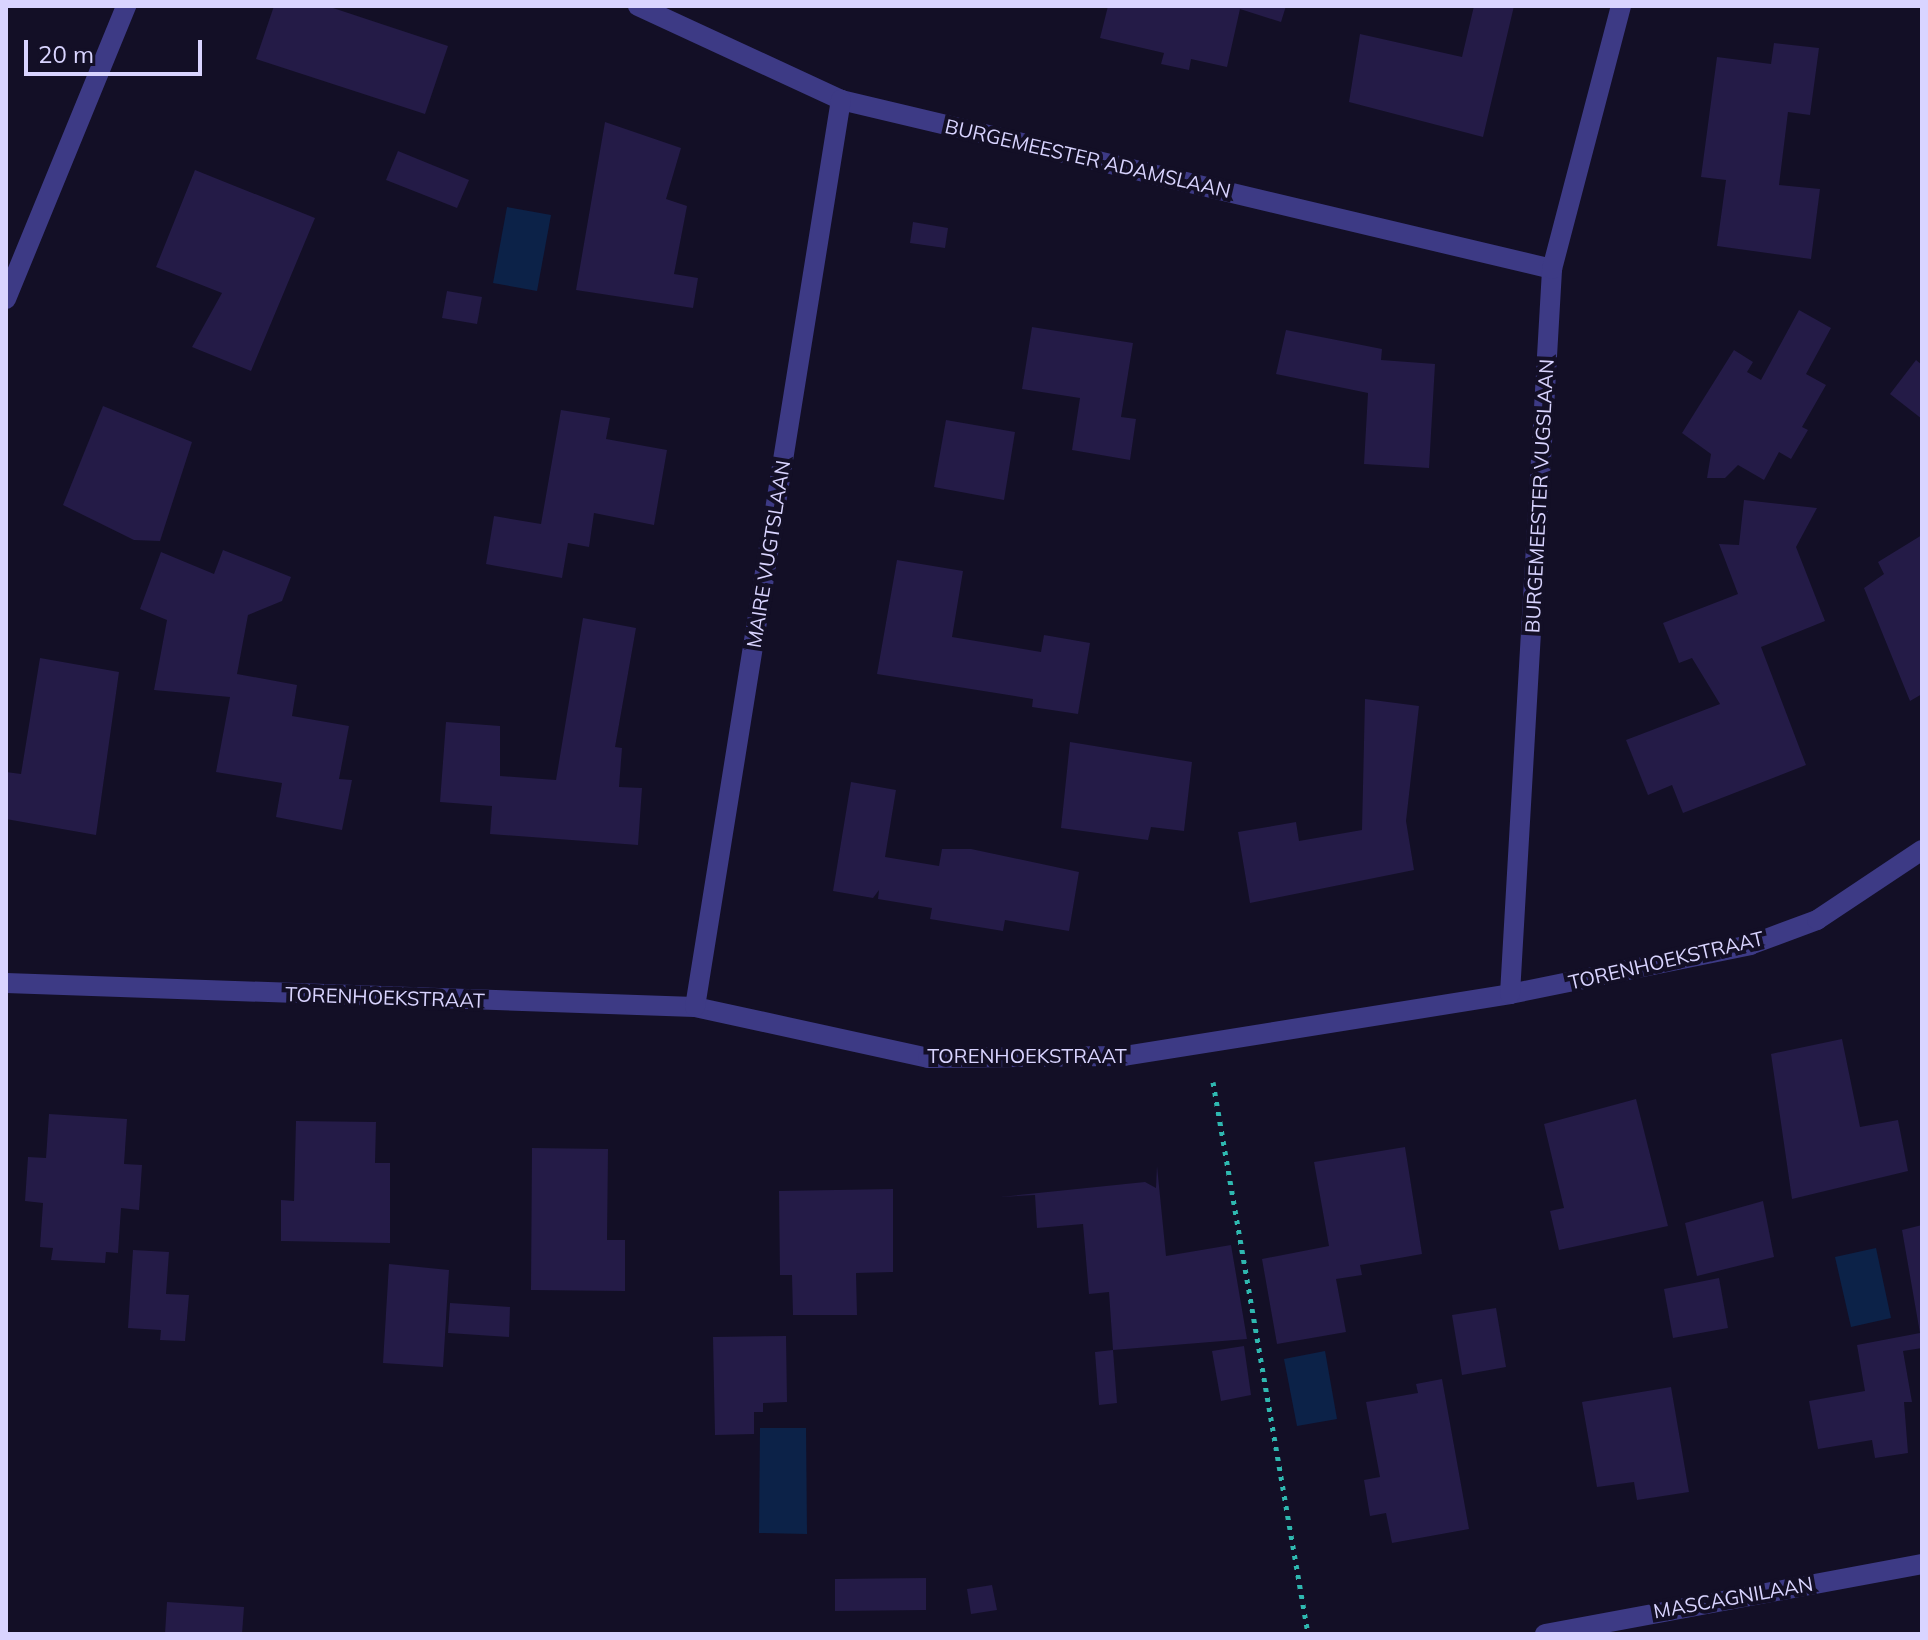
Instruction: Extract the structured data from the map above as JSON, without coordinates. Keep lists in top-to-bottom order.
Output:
{
  "streets": {
    "street": [
      "BURGEMEESTER ADAMSLAAN",
      "BURGEMEESTER VUGSLAAN",
      "MAIRE VUGTSLAAN",
      "TORENHOEKSTRAAT",
      "MASCAGNILAAN"
    ]
  },
  "crossings": [
    ["BURGEMEESTER ADAMSLAAN", "BURGEMEESTER VUGSLAAN"],
    ["BURGEMEESTER ADAMSLAAN", "MAIRE VUGTSLAAN"],
    ["BURGEMEESTER VUGSLAAN", "TORENHOEKSTRAAT"],
    ["MAIRE VUGTSLAAN", "TORENHOEKSTRAAT"]
  ],
  "scale_bar": "20 m"
}
